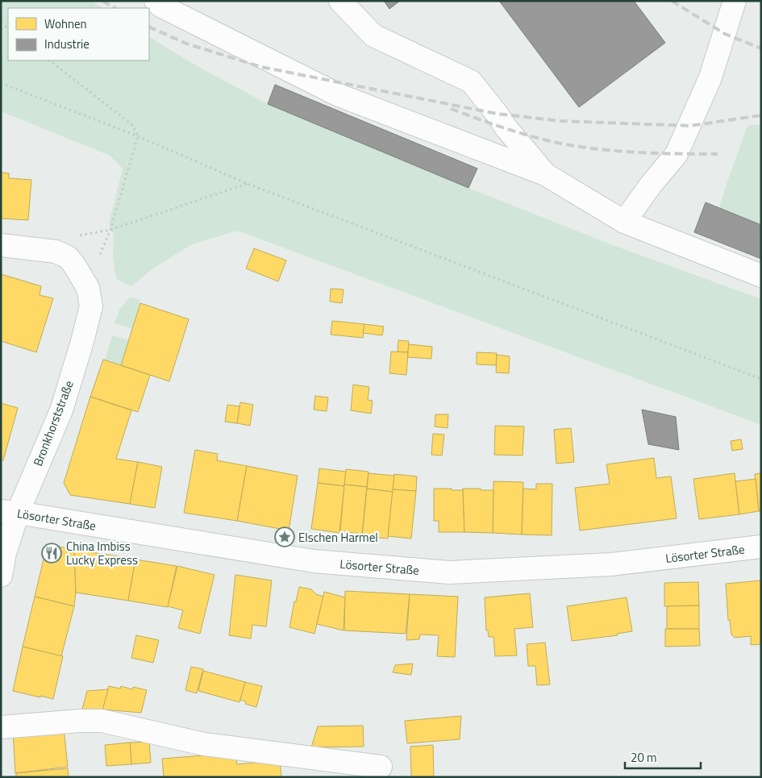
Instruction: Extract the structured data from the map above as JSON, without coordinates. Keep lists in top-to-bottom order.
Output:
{
  "streets": {
    "street": ["Bronkhorststraße", "Lösorter Straße"]
  },
  "crossings": [
    ["Bronkhorststraße", "Lösorter Straße"]
  ],
  "places": {
    "place": ["Elschen Harmel"],
    "restaurant": ["China Imbiss Lucky Express"]
  },
  "legend": ["Wohnen", "Industrie"],
  "scale_bar": "20 m"
}
